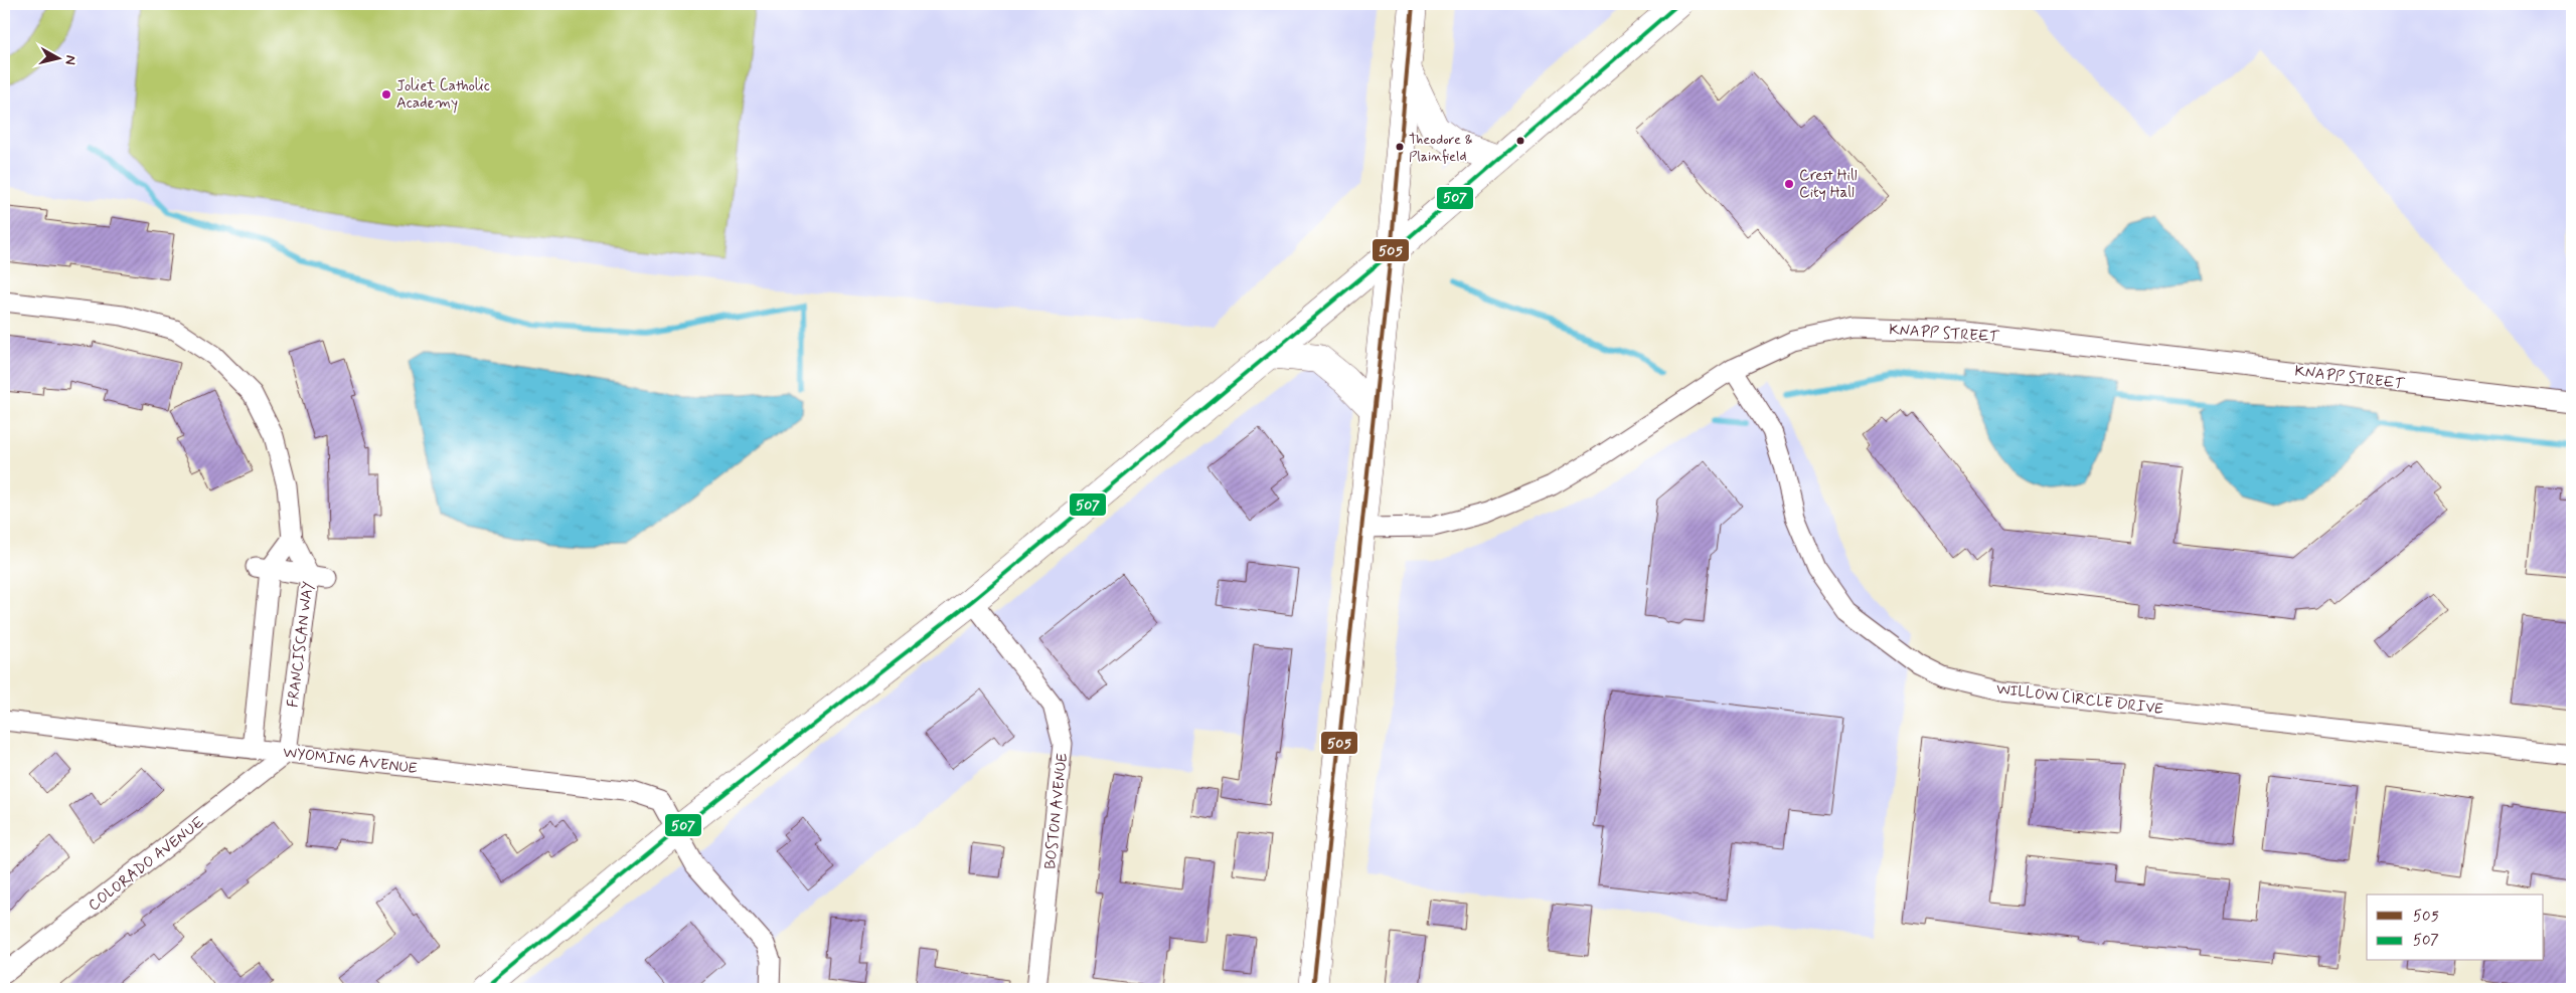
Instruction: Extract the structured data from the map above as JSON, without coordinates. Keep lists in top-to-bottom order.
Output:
{
  "streets": {
    "street": [
      "KNAPP STREET",
      "FRANCISCAN WAY",
      "WILLOW CIRCLE DRIVE",
      "WYOMING AVENUE",
      "BOSTON AVENUE",
      "COLORADO AVENUE"
    ]
  },
  "crossings": [
    ["KNAPP STREET", "WILLOW CIRCLE DRIVE"],
    ["FRANCISCAN WAY", "WYOMING AVENUE"],
    ["FRANCISCAN WAY", "COLORADO AVENUE"],
    ["WYOMING AVENUE", "COLORADO AVENUE"]
  ],
  "places": ["Joliet Catholic Academy", "Theodore & Plainfield", "Crest Hill City Hall"],
  "lines": ["transit line 505", "transit line 507"],
  "legend": ["505", "507"],
  "north": "right"
}
